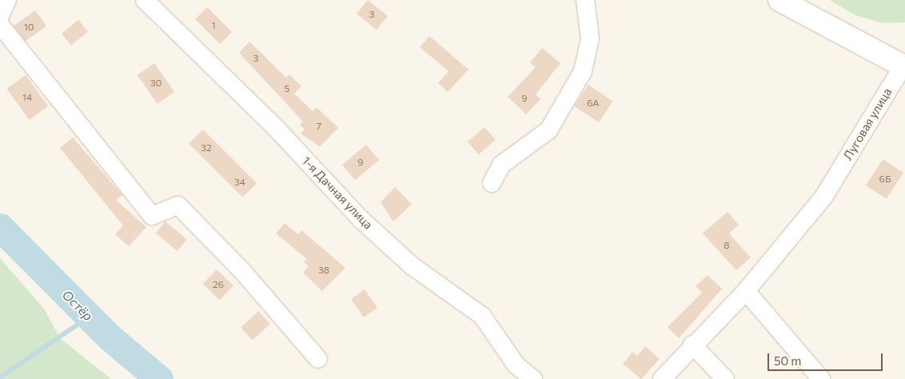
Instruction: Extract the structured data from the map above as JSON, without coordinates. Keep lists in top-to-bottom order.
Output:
{
  "streets": {
    "street": ["Луговая улица", "1-я Дачная улица"]
  },
  "water": ["Остёр"],
  "house_numbers": [
    "3",
    "1",
    "10",
    "3",
    "30",
    "5",
    "14",
    "9",
    "6А",
    "7",
    "32",
    "9",
    "6Б",
    "34",
    "8",
    "38",
    "26"
  ],
  "scale_bar": "50 m"
}
